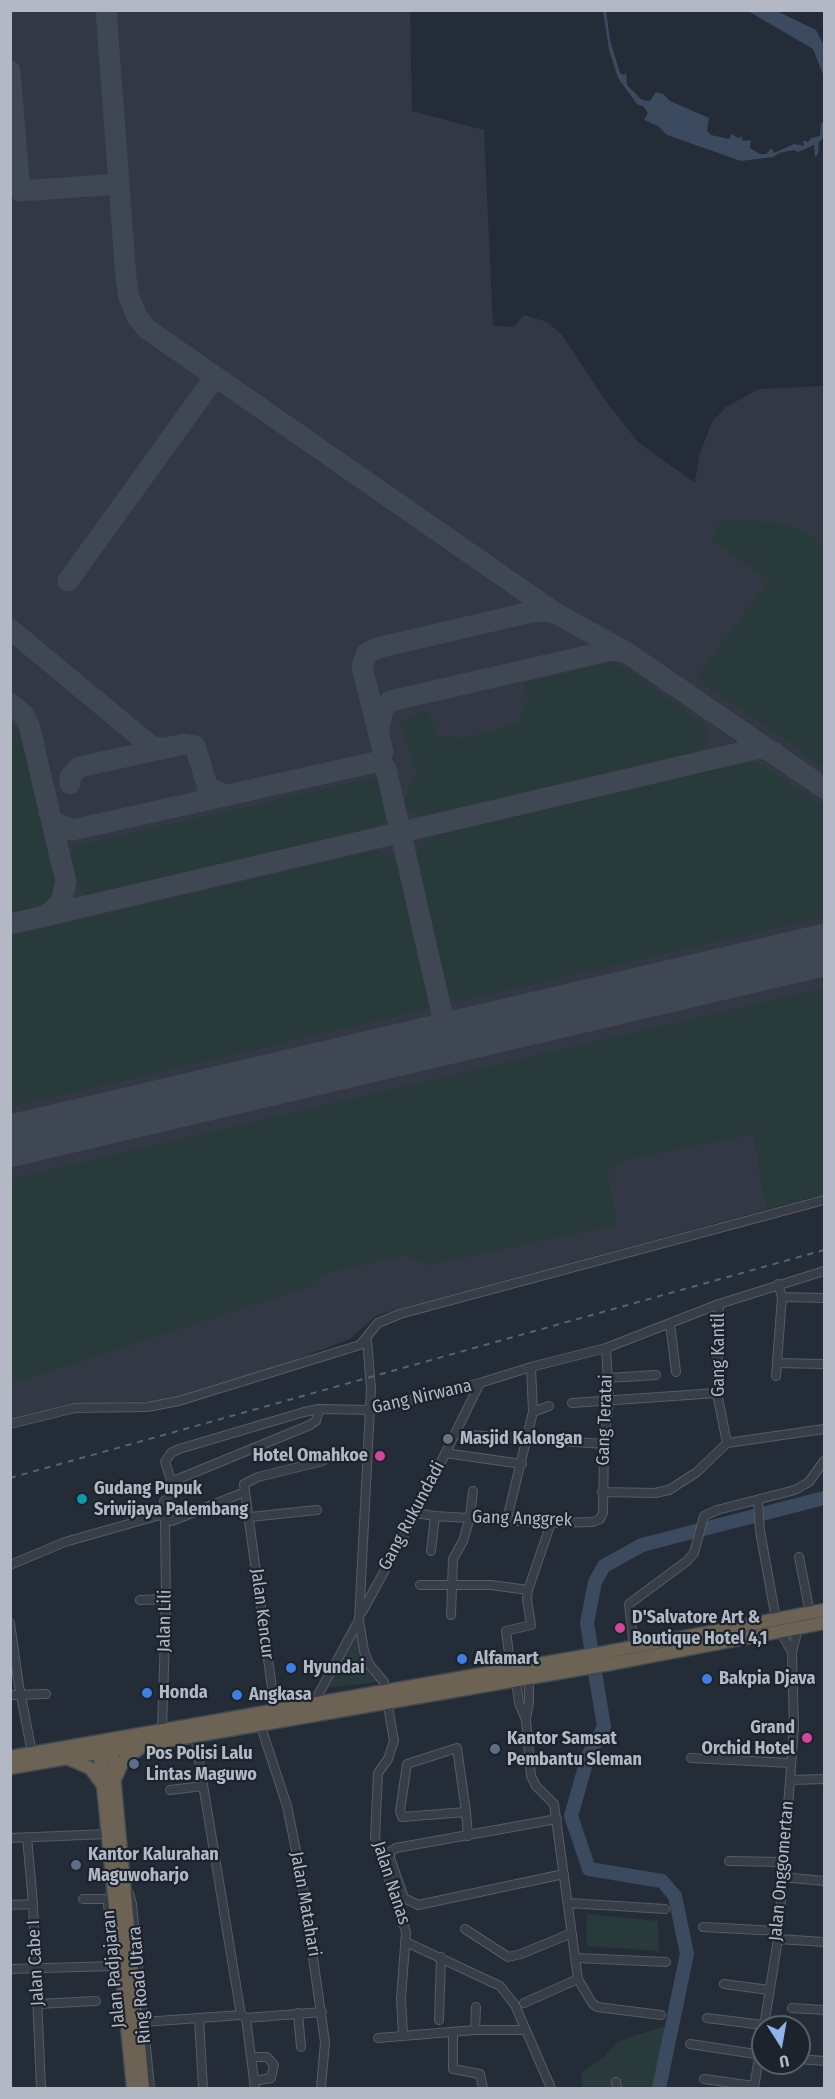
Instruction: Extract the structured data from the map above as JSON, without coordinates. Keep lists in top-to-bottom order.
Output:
{
  "streets": {
    "highway": ["Jalan Padjajaran"],
    "street": [
      "Gang Kantil",
      "Gang Nirwana",
      "Gang Teratai",
      "Gang Rukundadi",
      "Gang Anggrek",
      "Jalan Kencur",
      "Jalan Lili",
      "Jalan Onggomertan",
      "Jalan Nanas",
      "Jalan Matahari",
      "Jalan Cabe I",
      "Ring Road Utara"
    ]
  },
  "crossings": [
    ["Gang Kantil", "Gang Nirwana"],
    ["Gang Nirwana", "Gang Teratai"],
    ["Gang Nirwana", "Gang Rukundadi"],
    ["Gang Nirwana", "Jalan Lili"],
    ["Gang Teratai", "Gang Anggrek"],
    ["Gang Rukundadi", "Gang Anggrek"],
    ["Gang Rukundadi", "Jalan Nanas"],
    ["Jalan Padjajaran", "Ring Road Utara"]
  ],
  "places": [
    "Masjid Kalongan",
    "Hotel Omahkoe",
    "Gudang Pupuk Sriwijaya Palembang",
    "D'Salvatore Art & Boutique Hotel 4,1",
    "Alfamart",
    "Hyundai",
    "Bakpia Djava",
    "Honda",
    "Angkasa",
    "Grand Orchid Hotel",
    "Kantor Samsat Pembantu Sleman",
    "Pos Polisi Lalu Lintas Maguwo",
    "Kantor Kalurahan Maguwoharjo"
  ],
  "north": "bottom"
}
